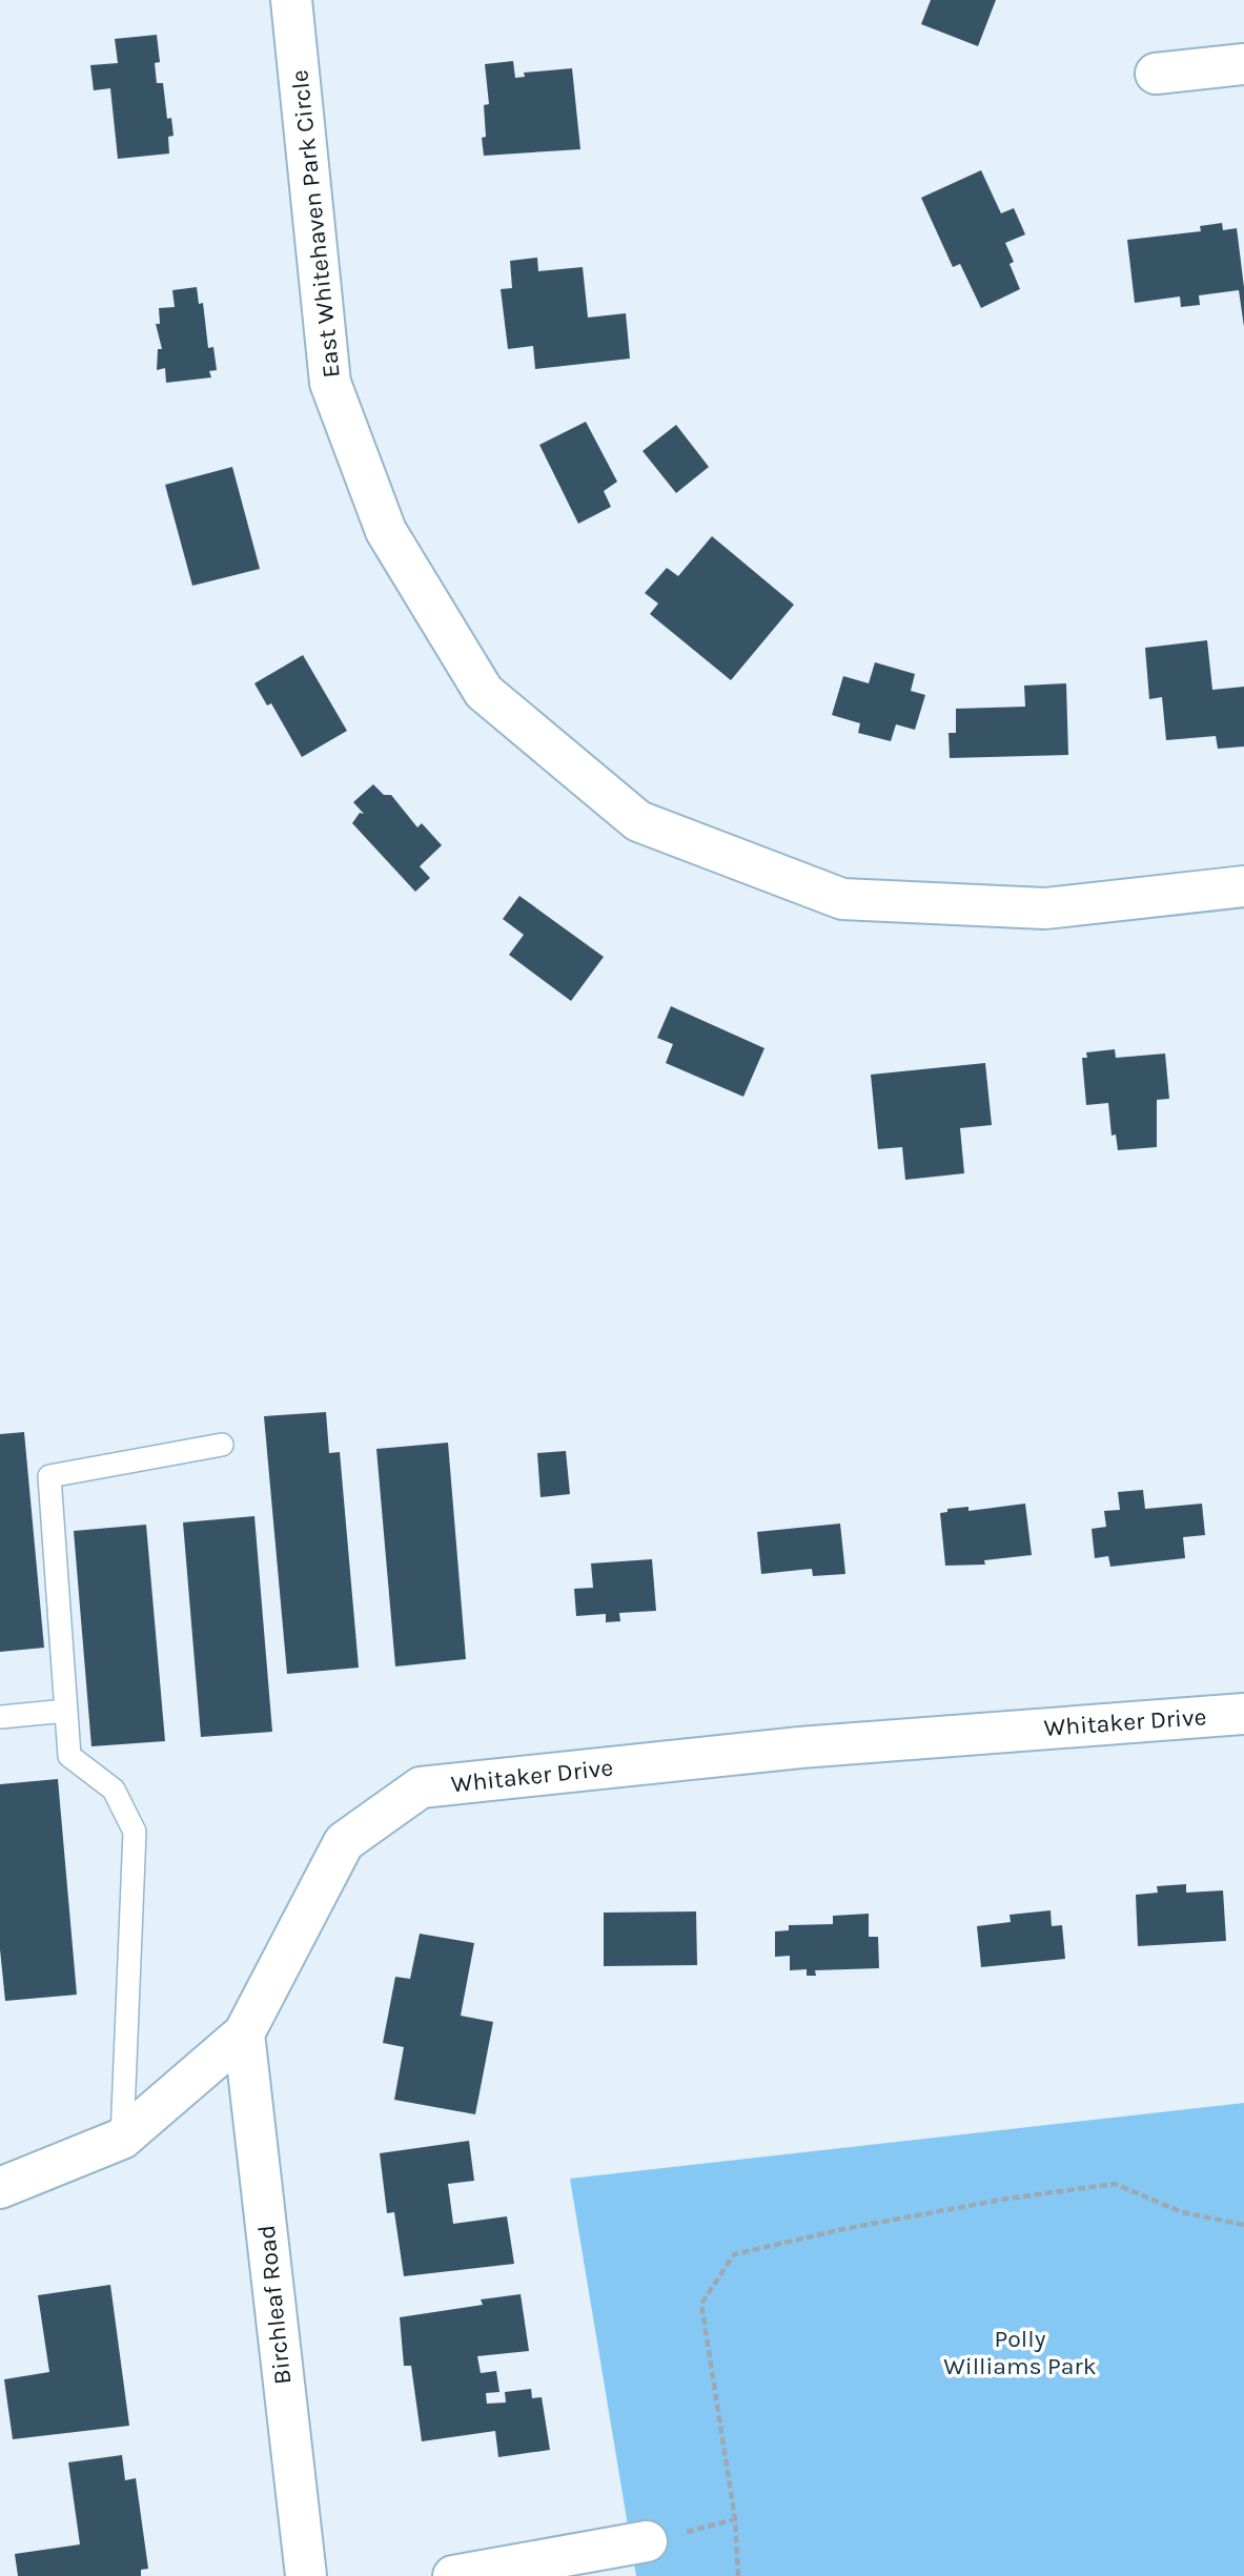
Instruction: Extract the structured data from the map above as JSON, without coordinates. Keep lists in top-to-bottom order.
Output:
{
  "streets": {
    "street": ["East Whitehaven Park Circle", "Whitaker Drive", "Birchleaf Road"]
  },
  "crossings": [
    ["Whitaker Drive", "Birchleaf Road"]
  ],
  "parks": ["Polly Williams Park"]
}
